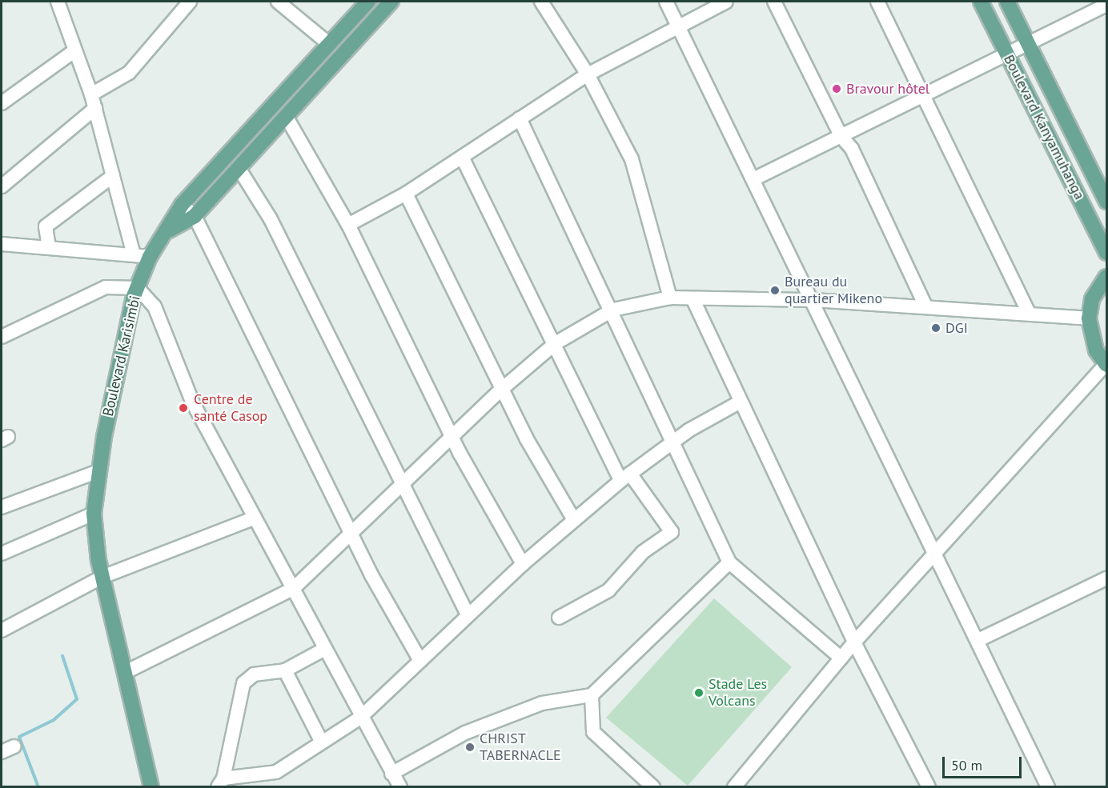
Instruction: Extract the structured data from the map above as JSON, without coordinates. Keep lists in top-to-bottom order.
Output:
{
  "streets": {
    "main road": ["Boulevard Kanyamuhanga", "Boulevard Karisimbi"]
  },
  "places": [
    "Bravour hôtel",
    "Bureau du quartier Mikeno",
    "DGI",
    "Centre de santé Casop",
    "Stade Les Volcans",
    "CHRIST TABERNACLE"
  ],
  "scale_bar": "50 m"
}
